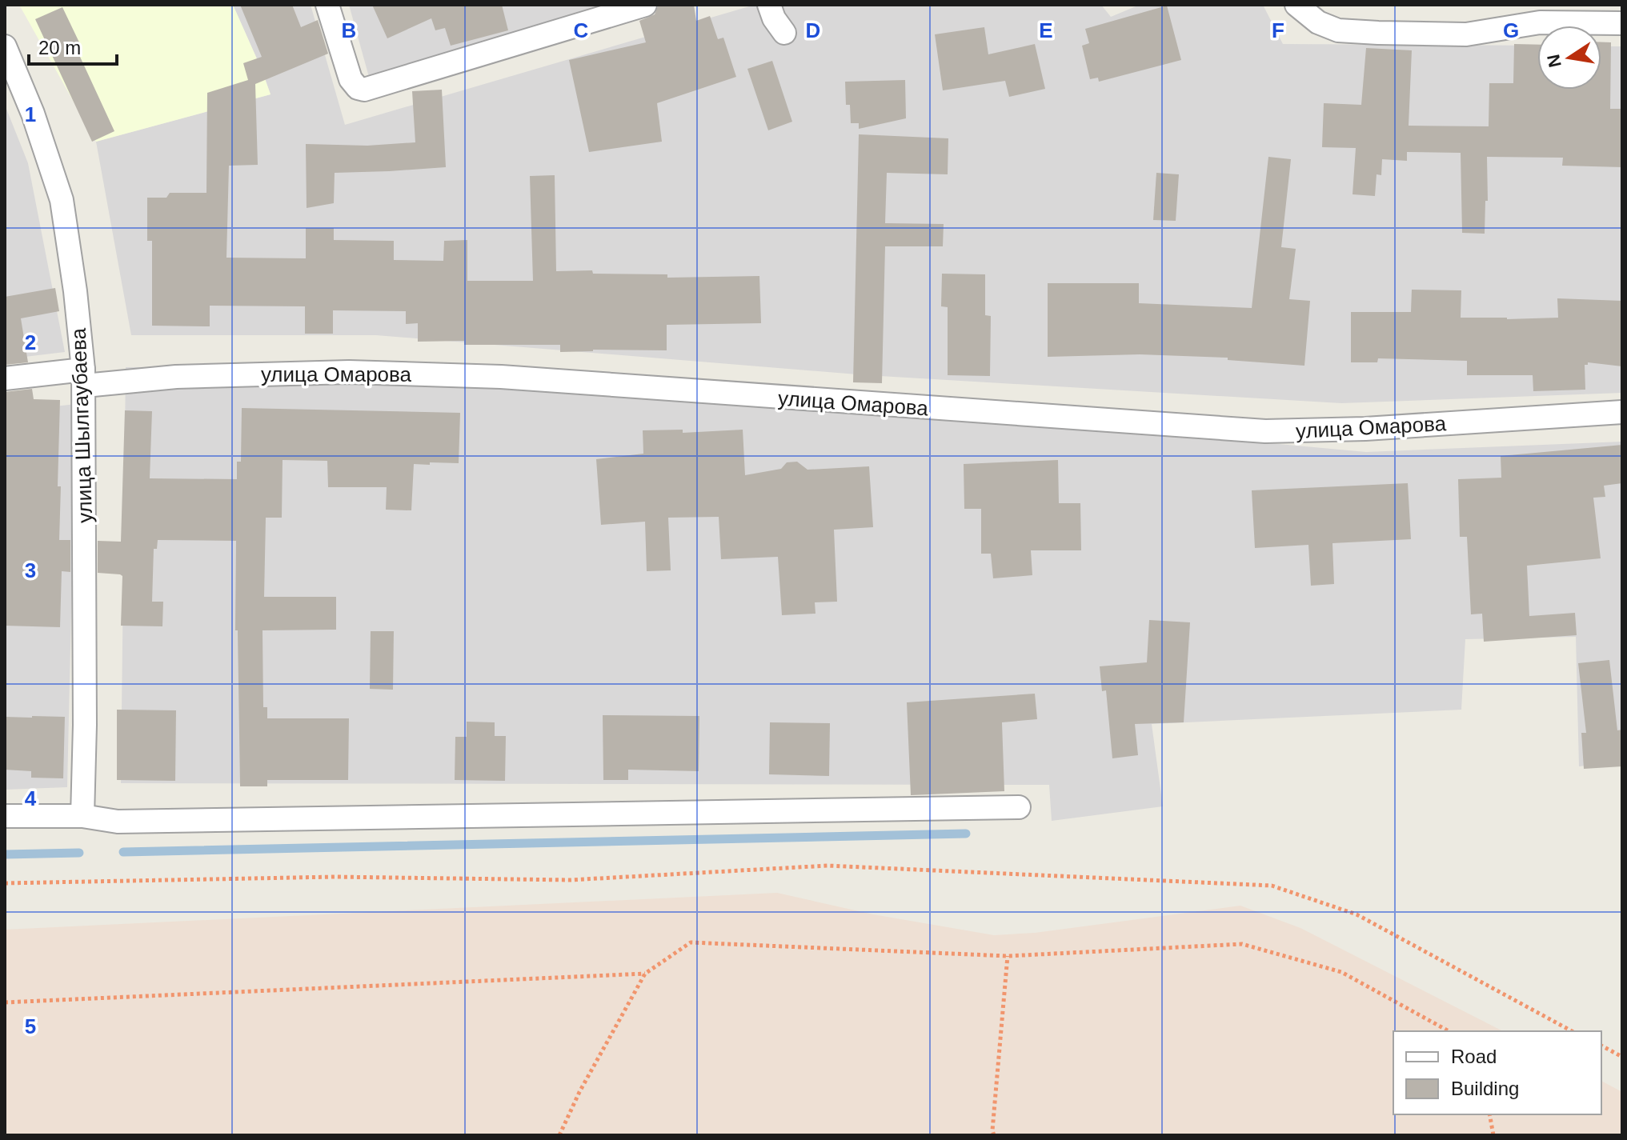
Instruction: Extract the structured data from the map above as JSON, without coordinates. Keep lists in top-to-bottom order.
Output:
{
  "streets": {
    "street": ["улица Омарова", "улица Шылгаубаева"]
  },
  "crossings": [
    ["улица Омарова", "улица Шылгаубаева"]
  ],
  "legend": ["Road", "Building"],
  "scale_bar": "20 m",
  "north": "left",
  "grid": {
    "columns": [
      "B",
      "C",
      "D",
      "E",
      "F",
      "G"
    ],
    "rows": [
      "1",
      "2",
      "3",
      "4",
      "5"
    ]
  }
}
